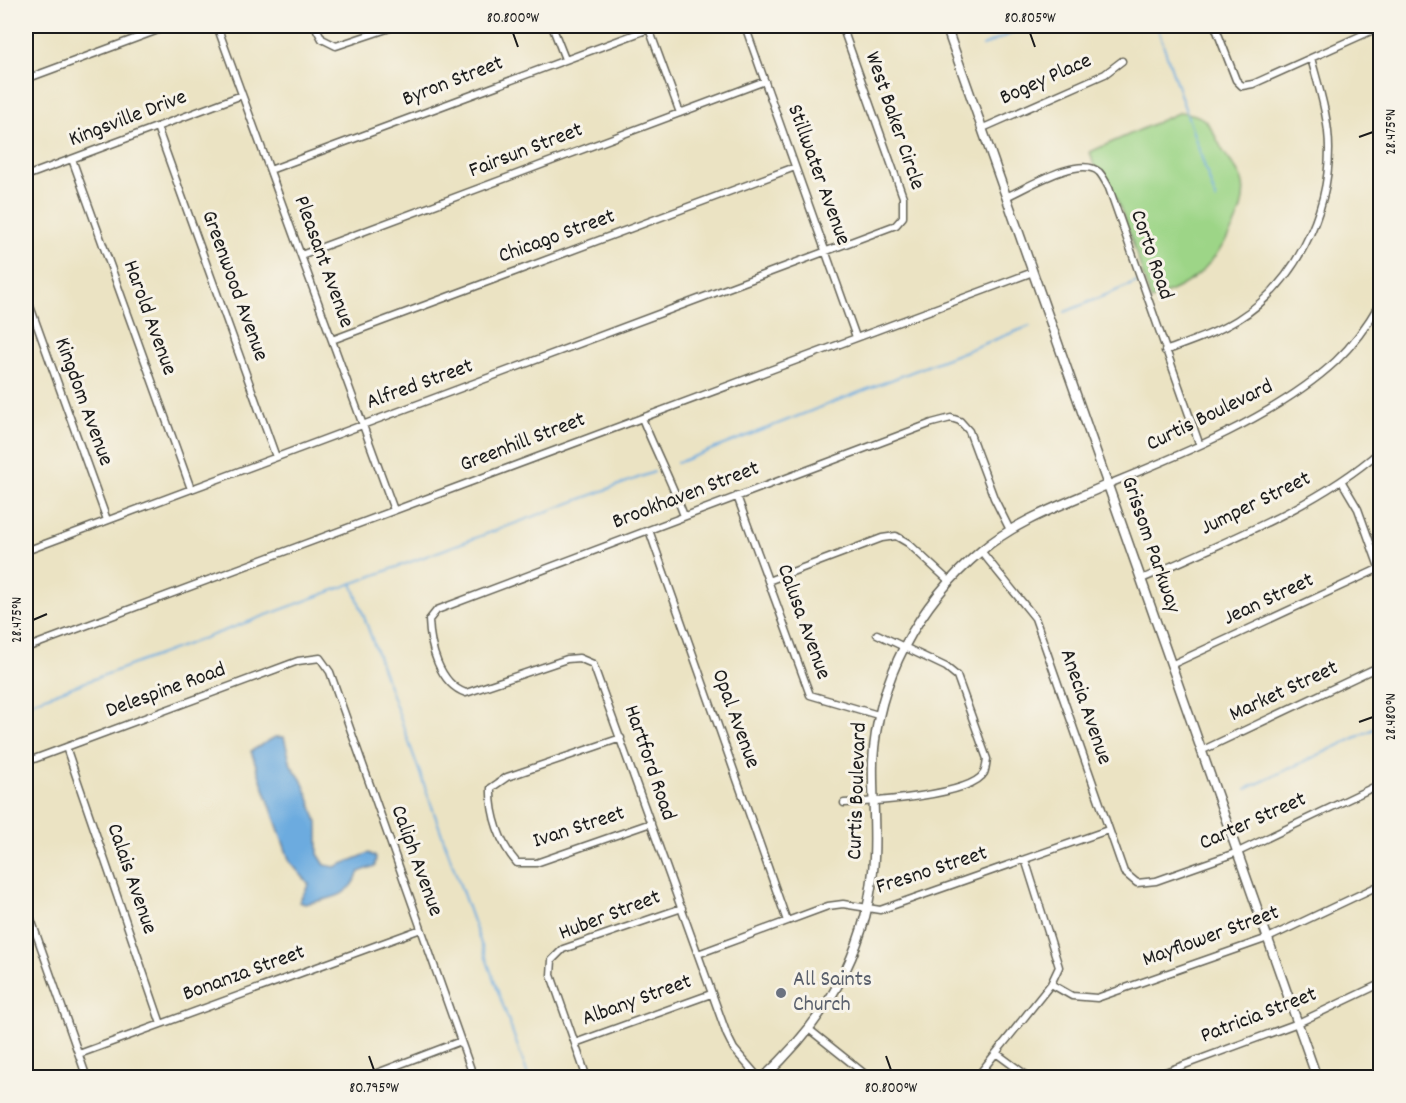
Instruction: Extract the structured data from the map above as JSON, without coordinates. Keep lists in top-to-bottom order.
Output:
{
  "streets": {
    "main road": ["Curtis Boulevard", "Grissom Parkway"],
    "street": [
      "Bogey Place",
      "Byron Street",
      "Kingsville Drive",
      "West Baker Circle",
      "Fairsun Street",
      "Stillwater Avenue",
      "Chicago Street",
      "Corto Road",
      "Pleasant Avenue",
      "Greenwood Avenue",
      "Harold Avenue",
      "Alfred Street",
      "Kingdom Avenue",
      "Greenhill Street",
      "Brookhaven Street",
      "Jumper Street",
      "Jean Street",
      "Calusa Avenue",
      "Delespine Road",
      "Market Street",
      "Anecia Avenue",
      "Opal Avenue",
      "Hartford Road",
      "Carter Street",
      "Ivan Street",
      "Caliph Avenue",
      "Fresno Street",
      "Calais Avenue",
      "Huber Street",
      "Mayflower Street",
      "Bonanza Street",
      "Albany Street",
      "Patricia Street"
    ]
  },
  "crossings": [
    ["Bogey Place", "Grissom Parkway"],
    ["Byron Street", "Pleasant Avenue"],
    ["Kingsville Drive", "Pleasant Avenue"],
    ["Kingsville Drive", "Greenwood Avenue"],
    ["Kingsville Drive", "Harold Avenue"],
    ["West Baker Circle", "Stillwater Avenue"],
    ["West Baker Circle", "Alfred Street"],
    ["Fairsun Street", "Stillwater Avenue"],
    ["Fairsun Street", "Pleasant Avenue"],
    ["Stillwater Avenue", "Chicago Street"],
    ["Stillwater Avenue", "Alfred Street"],
    ["Stillwater Avenue", "Greenhill Street"],
    ["Chicago Street", "Pleasant Avenue"],
    ["Corto Road", "Curtis Boulevard"],
    ["Corto Road", "Grissom Parkway"],
    ["Pleasant Avenue", "Alfred Street"],
    ["Pleasant Avenue", "Greenhill Street"],
    ["Greenwood Avenue", "Alfred Street"],
    ["Harold Avenue", "Alfred Street"],
    ["Alfred Street", "Kingdom Avenue"],
    ["Curtis Boulevard", "Brookhaven Street"],
    ["Curtis Boulevard", "Grissom Parkway"],
    ["Curtis Boulevard", "Calusa Avenue"],
    ["Curtis Boulevard", "Anecia Avenue"],
    ["Curtis Boulevard", "Hartford Road"],
    ["Curtis Boulevard", "Fresno Street"],
    ["Greenhill Street", "Grissom Parkway"],
    ["Brookhaven Street", "Calusa Avenue"],
    ["Brookhaven Street", "Opal Avenue"],
    ["Brookhaven Street", "Hartford Road"],
    ["Jumper Street", "Grissom Parkway"],
    ["Grissom Parkway", "Jean Street"],
    ["Grissom Parkway", "Market Street"],
    ["Grissom Parkway", "Carter Street"],
    ["Grissom Parkway", "Mayflower Street"],
    ["Grissom Parkway", "Patricia Street"],
    ["Delespine Road", "Caliph Avenue"],
    ["Delespine Road", "Calais Avenue"],
    ["Anecia Avenue", "Carter Street"],
    ["Anecia Avenue", "Fresno Street"],
    ["Opal Avenue", "Fresno Street"],
    ["Hartford Road", "Ivan Street"],
    ["Hartford Road", "Fresno Street"],
    ["Hartford Road", "Huber Street"],
    ["Hartford Road", "Albany Street"],
    ["Caliph Avenue", "Bonanza Street"],
    ["Calais Avenue", "Bonanza Street"],
    ["Huber Street", "Albany Street"]
  ],
  "places": ["All Saints Church"],
  "coordinates": [
    "80.800°W",
    "80.805°W",
    "28.475°N",
    "28.480°N",
    "80.795°W"
  ]
}
